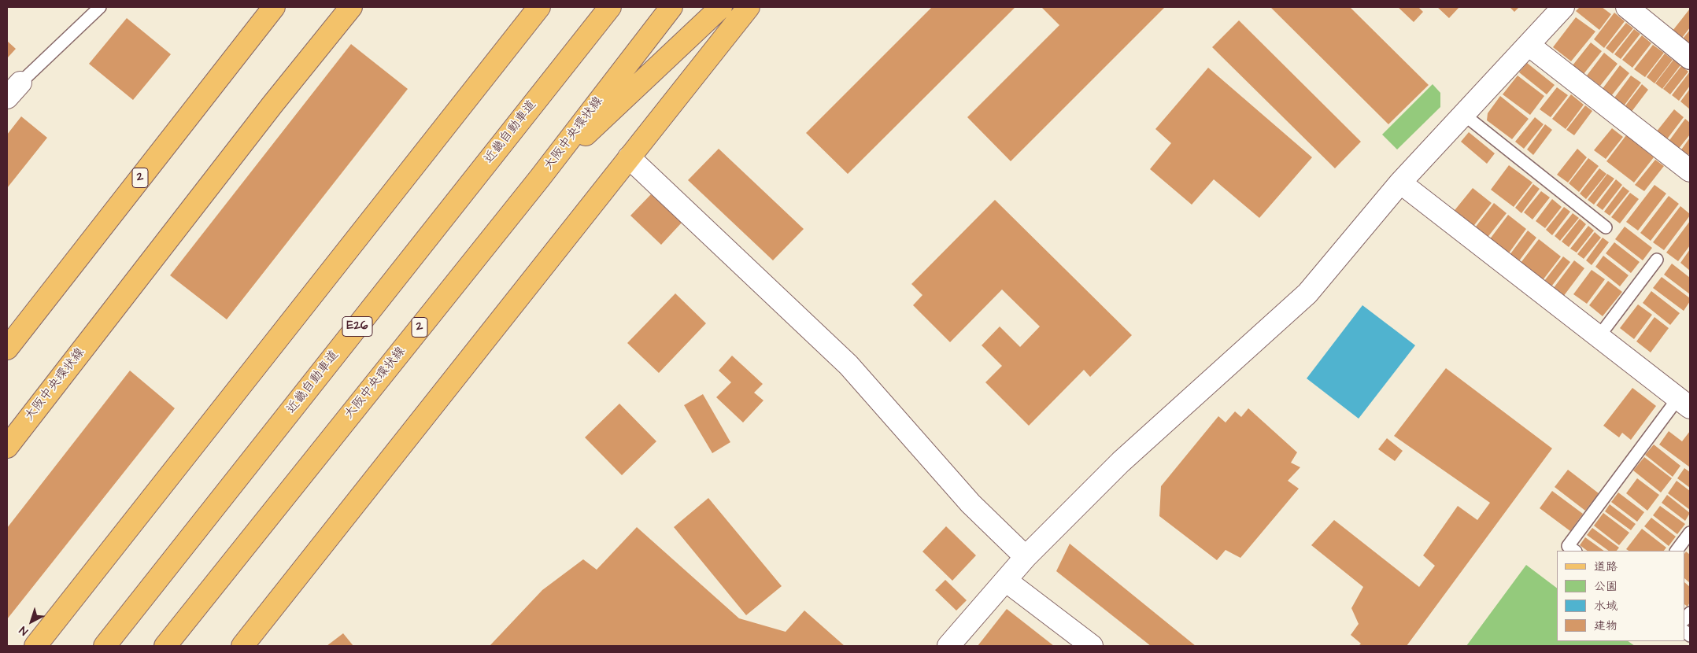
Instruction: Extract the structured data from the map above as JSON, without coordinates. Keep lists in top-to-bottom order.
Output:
{
  "streets": {
    "main road": [
      "近畿自動車道",
      "大阪中央環状線",
      "2",
      "E26"
    ]
  },
  "legend": [
    "道路",
    "公園",
    "水域",
    "建物"
  ],
  "north": "bottom left"
}
